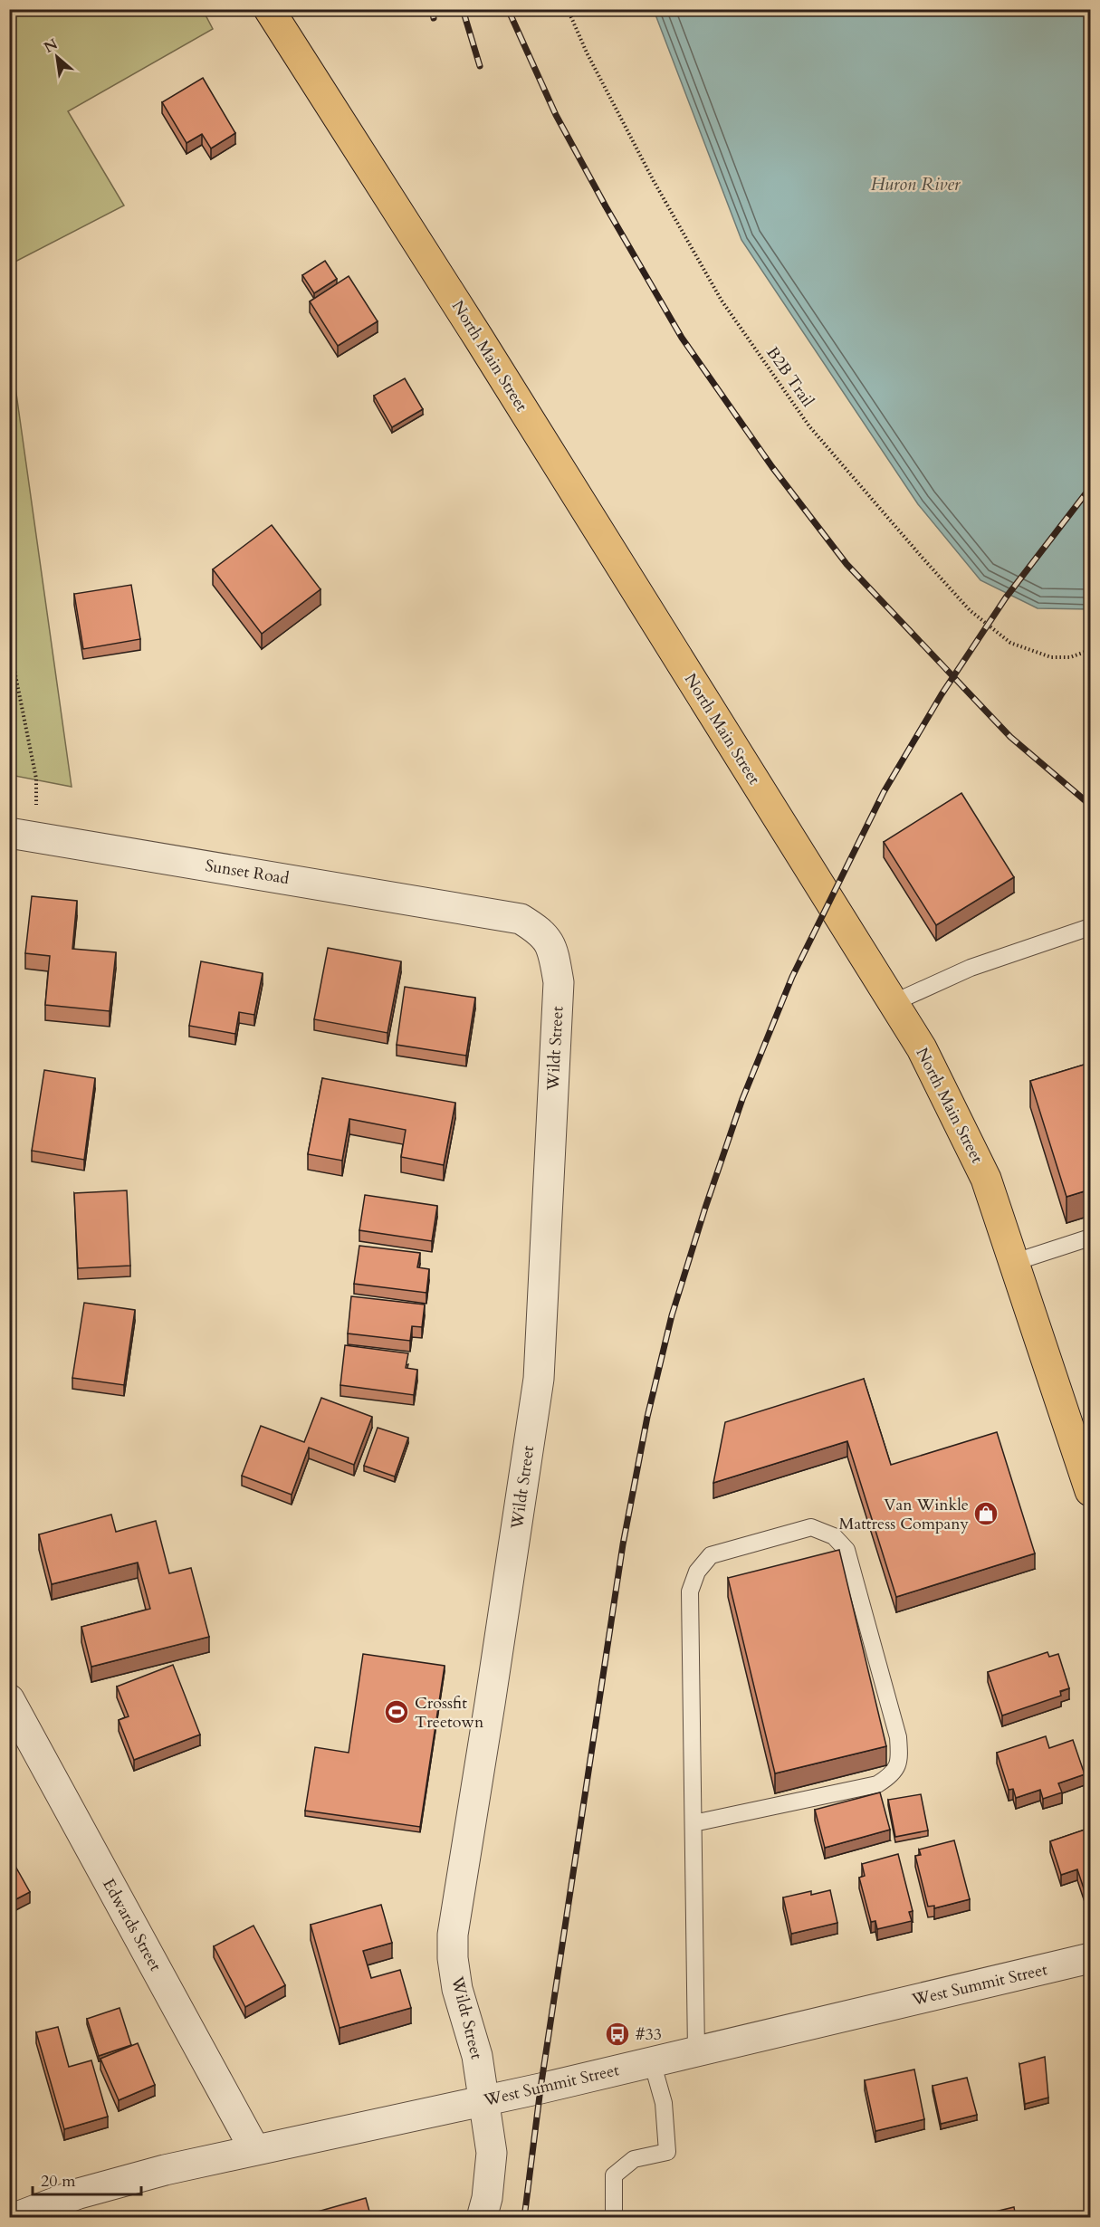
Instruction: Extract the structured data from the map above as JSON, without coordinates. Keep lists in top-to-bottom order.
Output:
{
  "streets": {
    "main road": ["North Main Street"],
    "street": [
      "Sunset Road",
      "Wildt Street",
      "Edwards Street",
      "West Summit Street"
    ],
    "path": ["B2B Trail"]
  },
  "crossings": [
    ["Sunset Road", "Wildt Street"],
    ["Wildt Street", "West Summit Street"],
    ["Edwards Street", "West Summit Street"]
  ],
  "water": ["Huron River"],
  "places": {
    "shop": ["Van Winkle Mattress Company"],
    "sports": ["Crossfit Treetown"],
    "bus stop": ["#33"]
  },
  "scale_bar": "20 m",
  "north": "top left"
}
